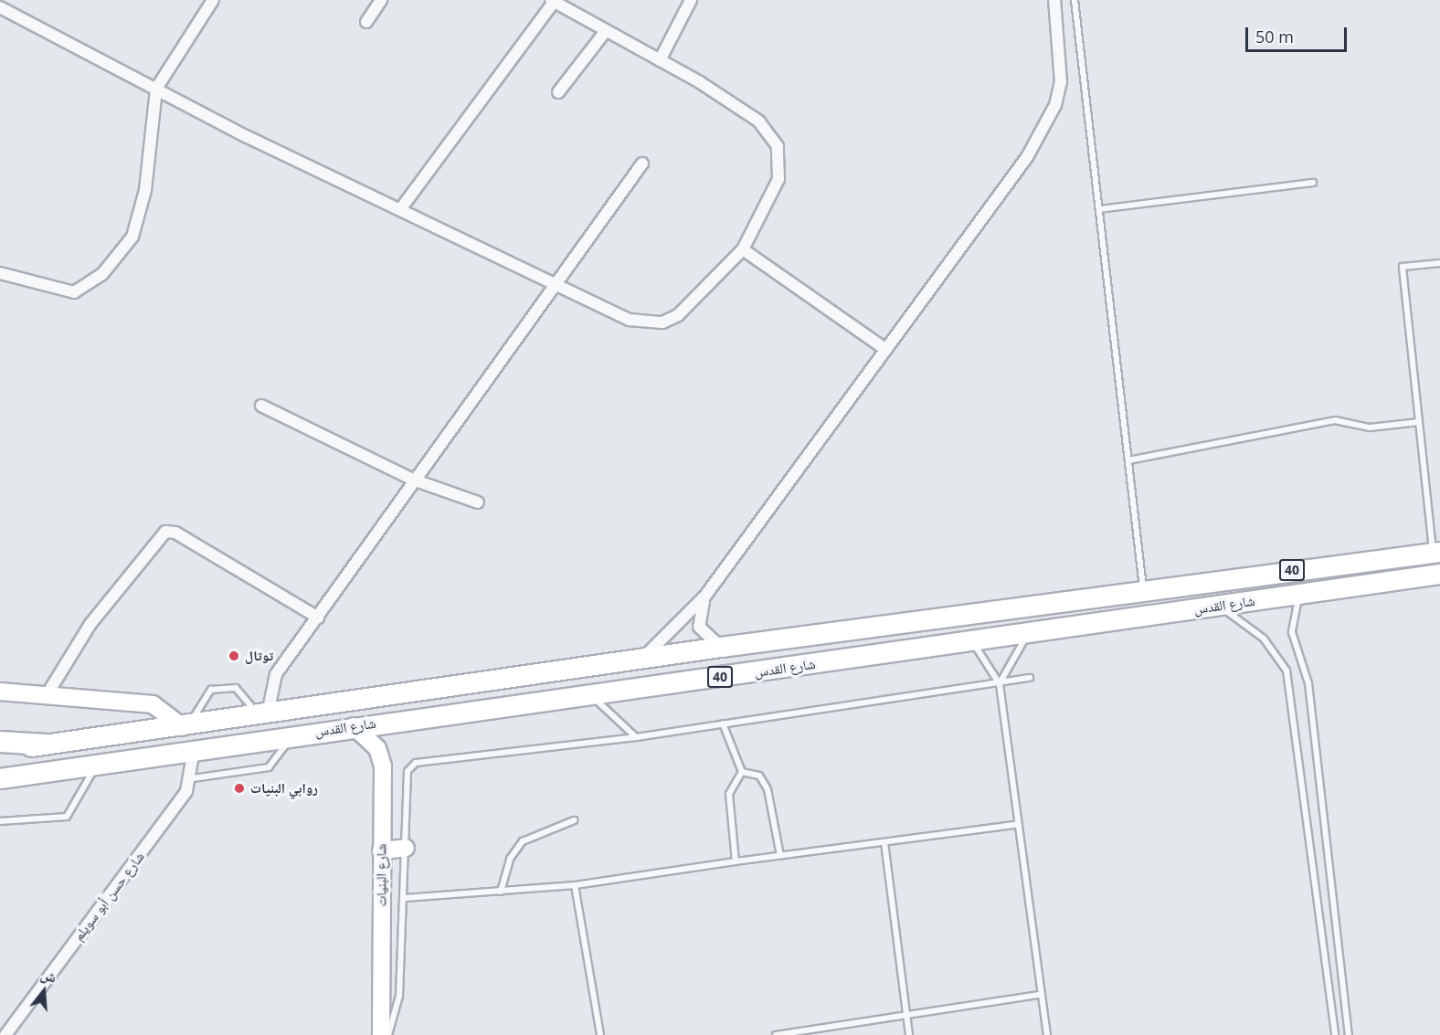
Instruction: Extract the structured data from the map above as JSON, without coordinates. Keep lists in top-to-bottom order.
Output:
{
  "streets": {
    "highway": ["40", "شارع القدس"],
    "main road": ["شارع البنيات"],
    "street": ["شارع حسن أبو سويلم"]
  },
  "crossings": [
    ["شارع القدس", "شارع البنيات"]
  ],
  "places": ["توتال", "روابي البنيات"],
  "scale_bar": "50 m",
  "north": "top"
}
